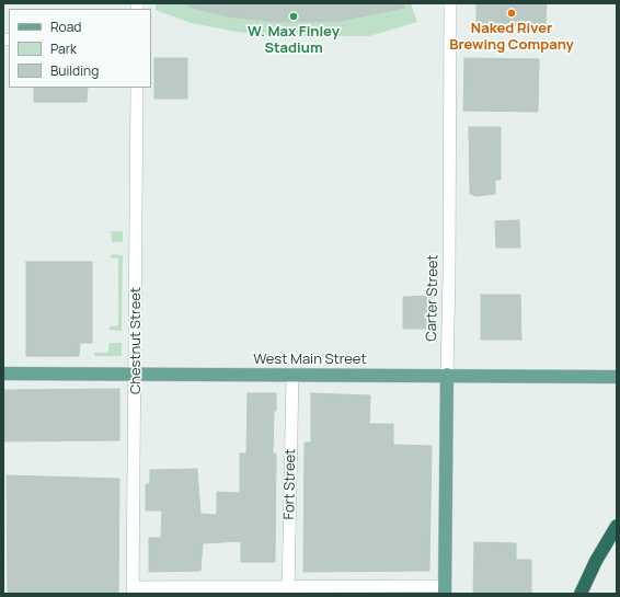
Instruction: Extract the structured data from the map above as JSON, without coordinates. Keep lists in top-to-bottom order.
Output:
{
  "streets": {
    "main road": ["Carter Street", "West Main Street"],
    "street": ["Chestnut Street", "Fort Street"]
  },
  "crossings": [
    ["Carter Street", "West Main Street"],
    ["Chestnut Street", "West Main Street"],
    ["West Main Street", "Fort Street"]
  ],
  "places": ["Naked River Brewing Company", "W. Max Finley Stadium"],
  "legend": ["Road", "Park", "Building"]
}
